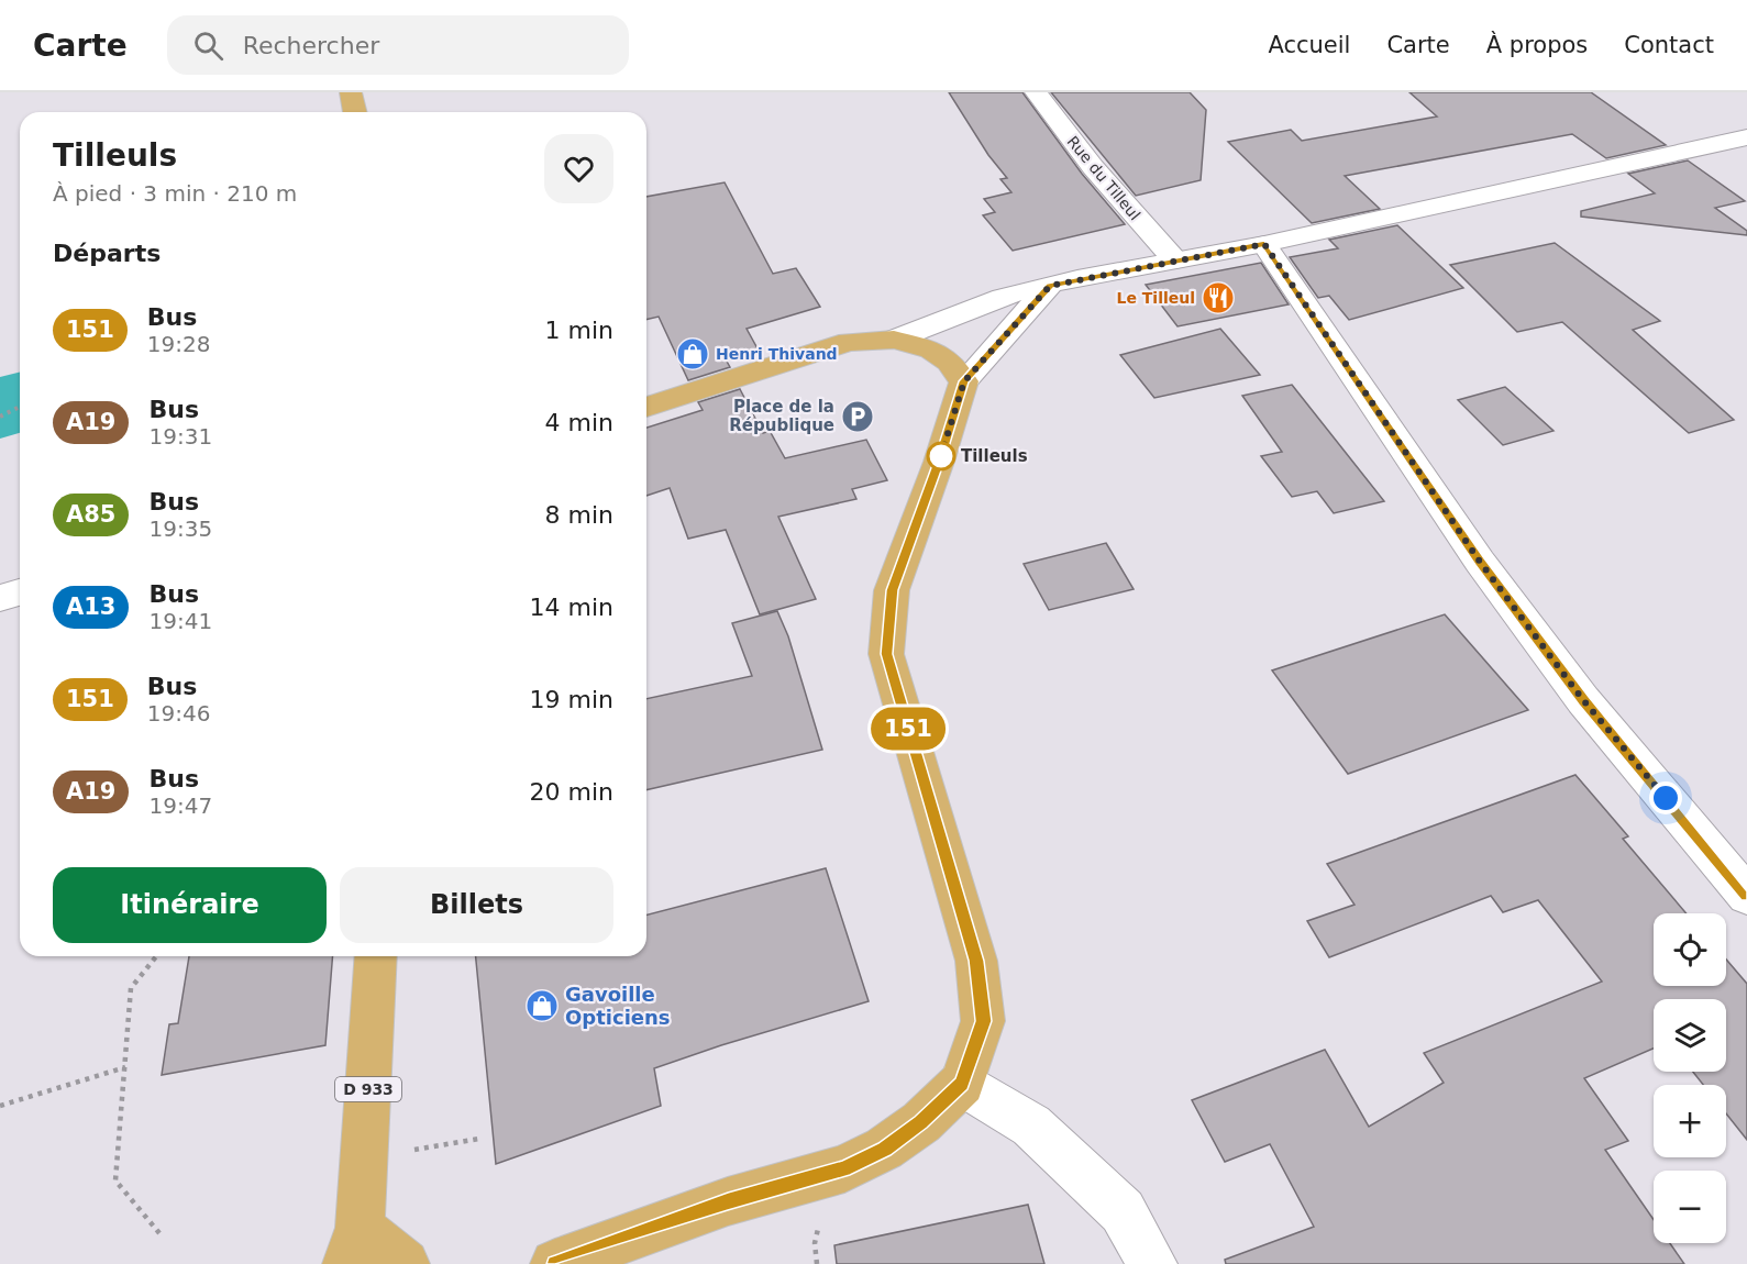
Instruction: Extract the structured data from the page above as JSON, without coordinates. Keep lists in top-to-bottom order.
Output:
{
  "streets": {
    "main road": ["D 933"],
    "street": ["Rue du Tilleul"]
  },
  "places": {
    "restaurant": ["Le Tilleul"],
    "shop": ["Henri Thivand", "Gavoille Opticiens"],
    "parking": ["Place de la République"],
    "other": ["Tilleuls"]
  },
  "lines": ["bus line 151"],
  "page": {
    "header": "Carte",
    "search": "Rechercher",
    "nav": [
      "Accueil",
      "Carte",
      "À propos",
      "Contact"
    ],
    "on_map": "151",
    "heading": [
      ["Tilleuls", "À pied · 3 min · 210 m"],
      "Départs"
    ],
    "list": [
      {
        "mark": "151",
        "name": "Bus",
        "note": "19:28",
        "value": "1 min"
      },
      {
        "mark": "A19",
        "name": "Bus",
        "note": "19:31",
        "value": "4 min"
      },
      {
        "mark": "A85",
        "name": "Bus",
        "note": "19:35",
        "value": "8 min"
      },
      {
        "mark": "A13",
        "name": "Bus",
        "note": "19:41",
        "value": "14 min"
      },
      {
        "mark": "151",
        "name": "Bus",
        "note": "19:46",
        "value": "19 min"
      },
      {
        "mark": "A19",
        "name": "Bus",
        "note": "19:47",
        "value": "20 min"
      }
    ],
    "buttons": ["Itinéraire", "Billets"],
    "map_buttons": ["+", "−"]
  }
}
